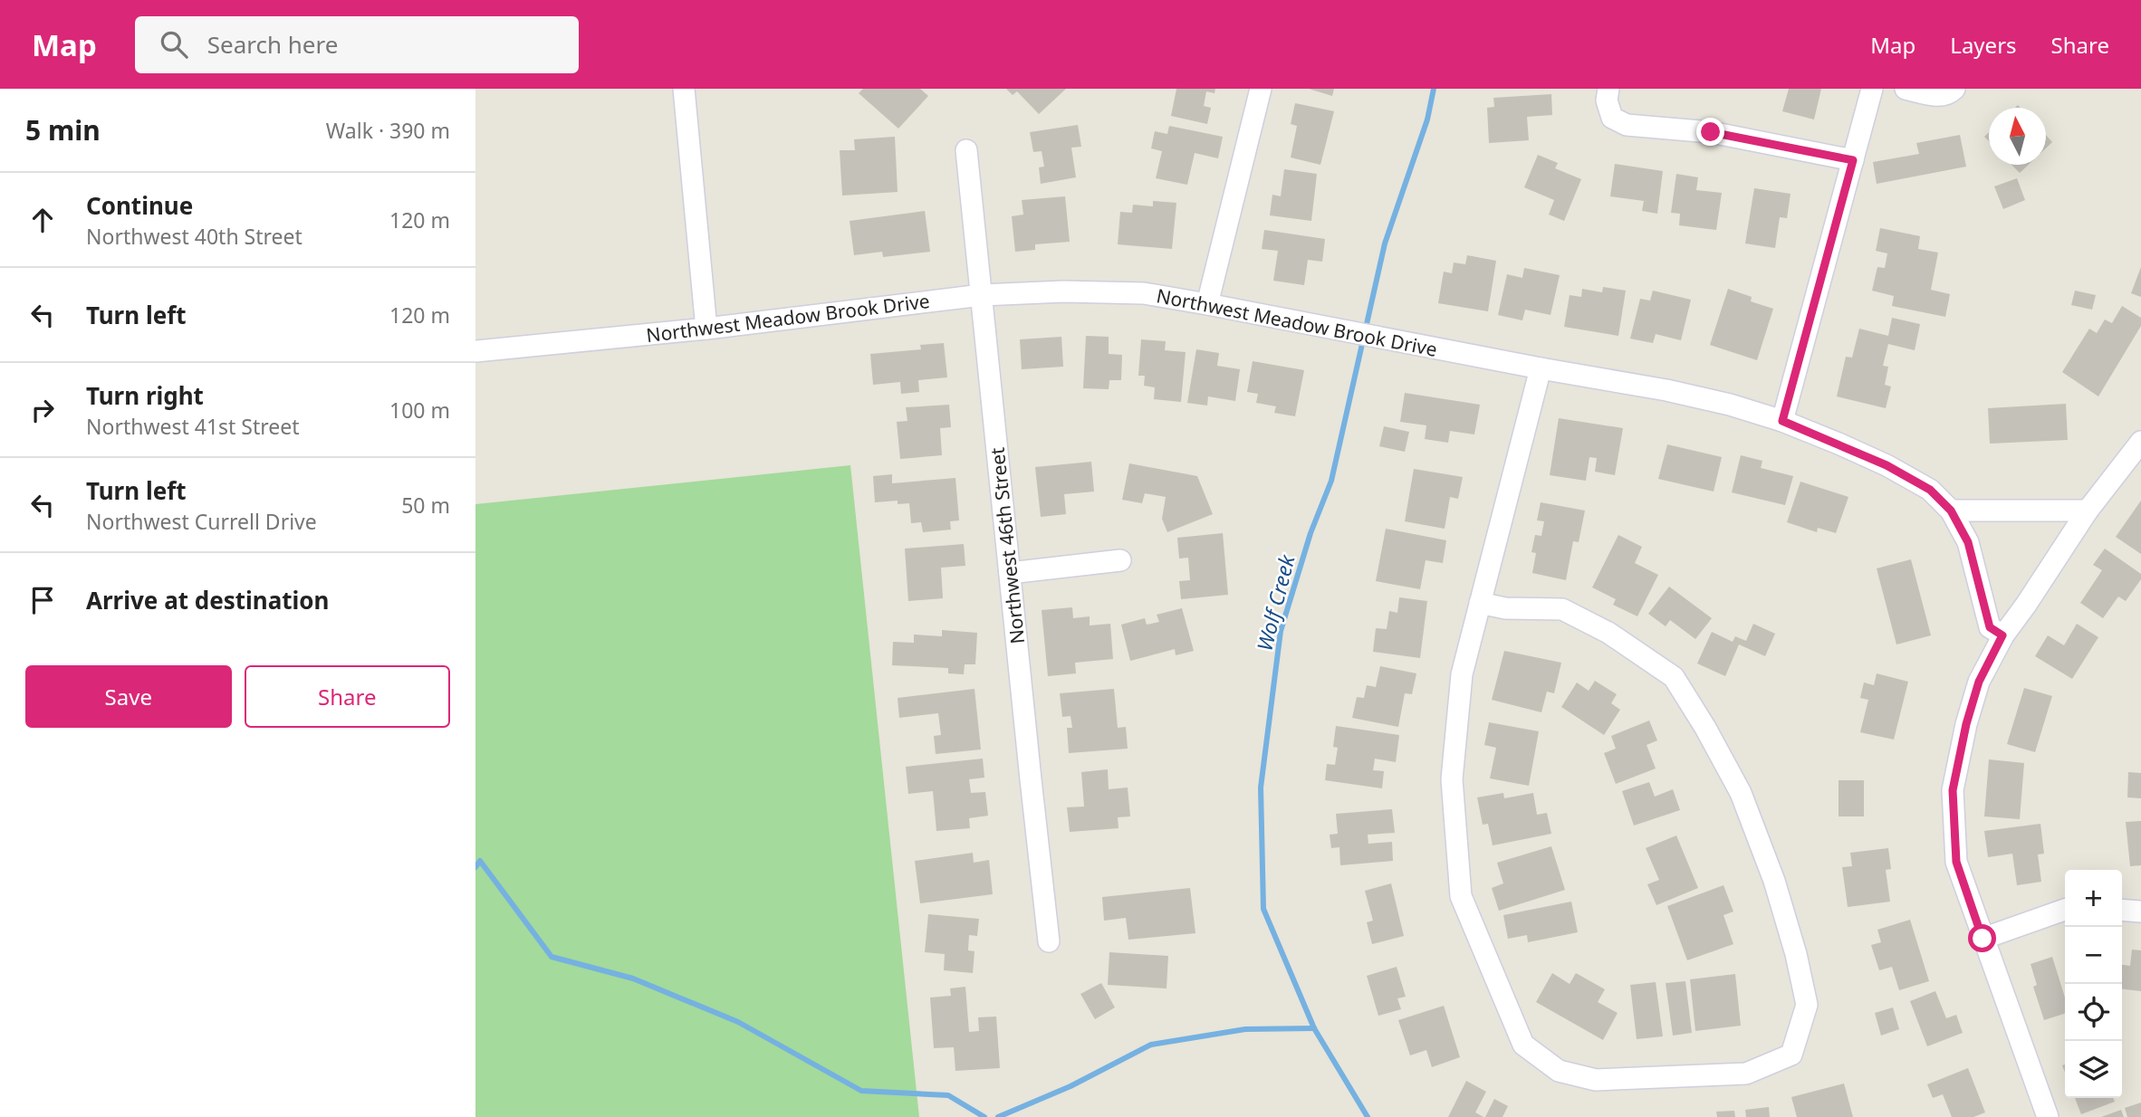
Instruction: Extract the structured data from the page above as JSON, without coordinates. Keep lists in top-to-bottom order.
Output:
{
  "streets": {
    "street": ["Northwest Meadow Brook Drive", "Northwest 46th Street"]
  },
  "crossings": [
    ["Northwest Meadow Brook Drive", "Northwest 46th Street"]
  ],
  "water": ["Wolf Creek"],
  "north": "top",
  "page": {
    "header": "Map",
    "search": "Search here",
    "nav": ["Map", "Layers", "Share"],
    "heading": ["5 min", "Walk · 390 m"],
    "list": [
      ["Continue", "Northwest 40th Street", "120 m"],
      ["Turn left", "120 m"],
      ["Turn right", "Northwest 41st Street", "100 m"],
      ["Turn left", "Northwest Currell Drive", "50 m"],
      "Arrive at destination"
    ],
    "buttons": ["Save", "Share"],
    "map_buttons": ["+", "−"]
  }
}
